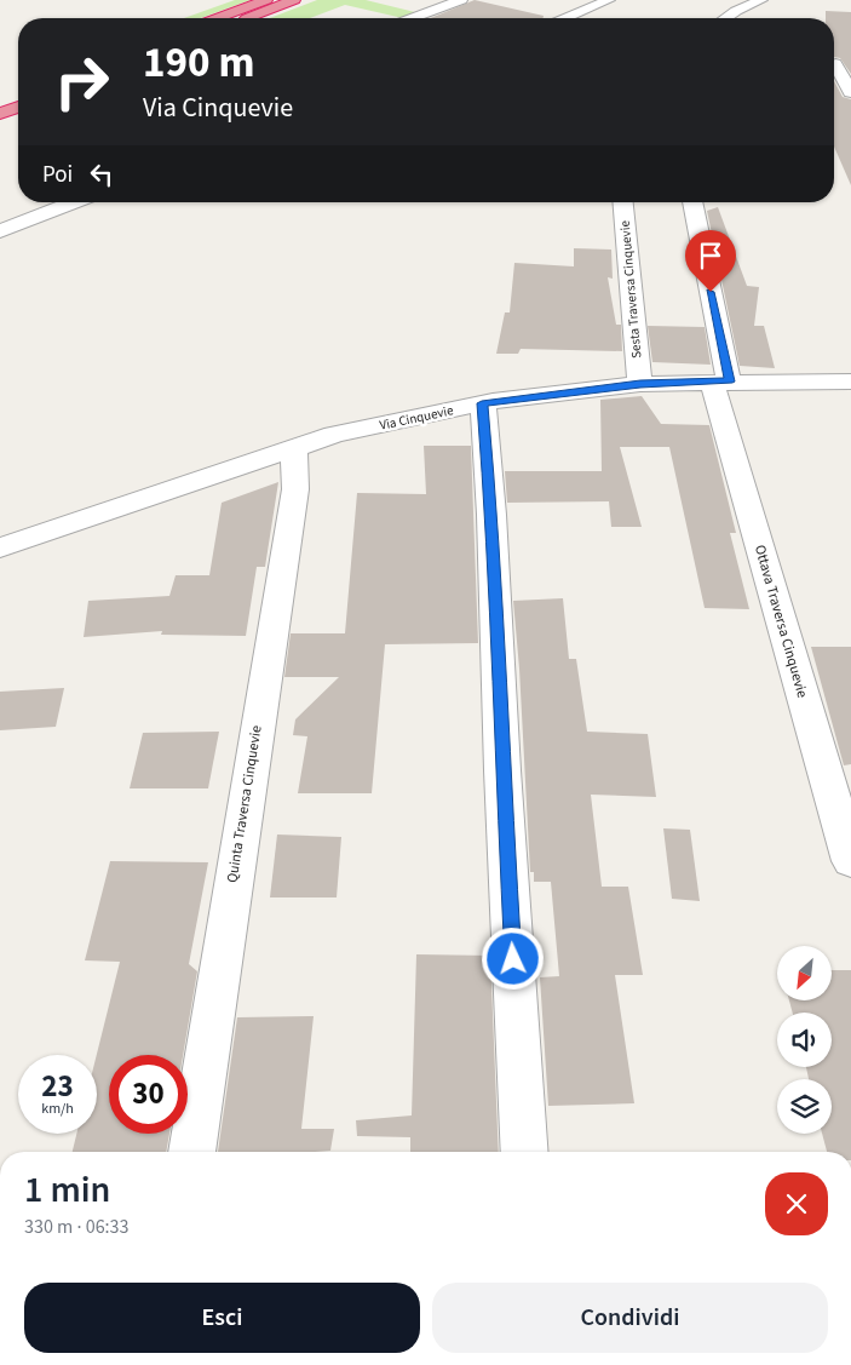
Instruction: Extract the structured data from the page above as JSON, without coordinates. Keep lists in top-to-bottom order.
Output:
{
  "streets": {
    "street": [
      "Sesta Traversa Cinquevie",
      "Via Cinquevie",
      "Ottava Traversa Cinquevie",
      "Quinta Traversa Cinquevie"
    ]
  },
  "crossings": [
    ["Sesta Traversa Cinquevie", "Via Cinquevie"],
    ["Via Cinquevie", "Ottava Traversa Cinquevie"],
    ["Via Cinquevie", "Quinta Traversa Cinquevie"]
  ],
  "north": "bottom left",
  "page": {
    "turn": ["190 m", "Via Cinquevie"],
    "then": "Poi",
    "speed": "23 km/h",
    "limit": "30",
    "heading": ["1 min", "330 m · 06:33"],
    "buttons": ["Esci", "Condividi"]
  }
}
